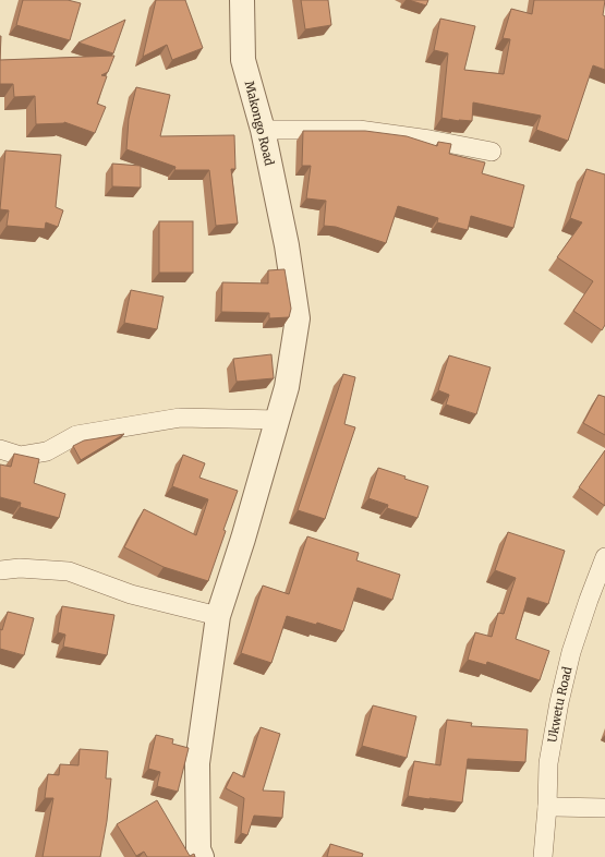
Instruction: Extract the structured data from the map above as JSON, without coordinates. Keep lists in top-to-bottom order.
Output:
{
  "streets": {
    "street": ["Makongo Road", "Ukwetu Road"]
  }
}
